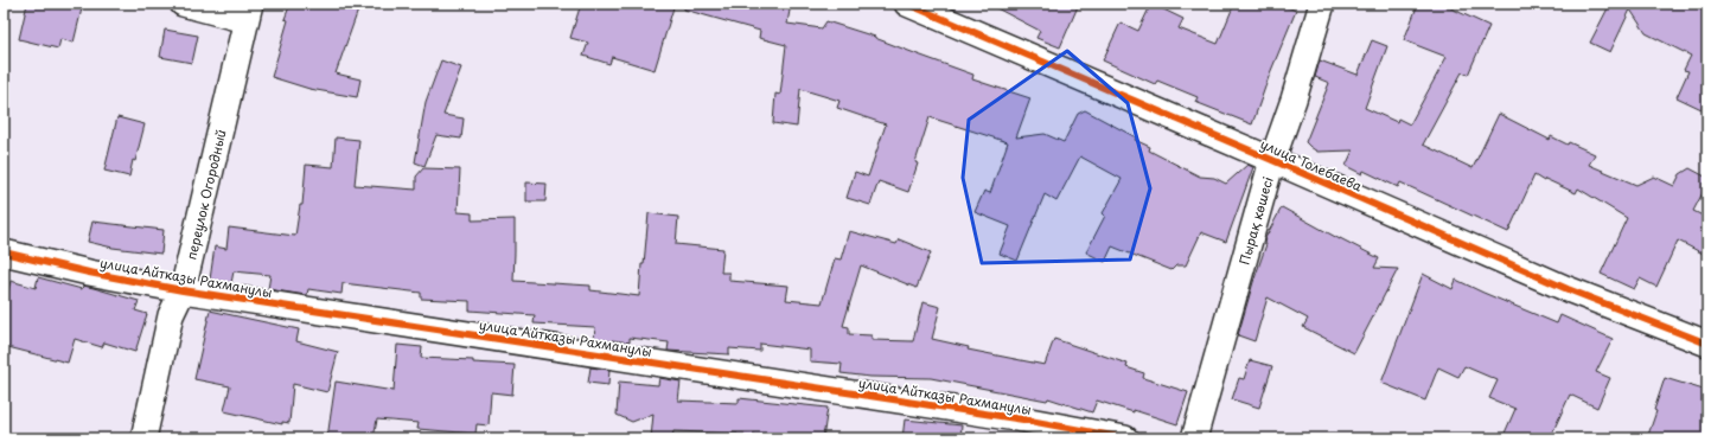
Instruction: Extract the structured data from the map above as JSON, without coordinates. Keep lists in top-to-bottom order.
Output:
{
  "streets": {
    "street": [
      "улица Толебаева",
      "переулок Огородный",
      "Пырақ көшесі",
      "улица Айтказы Рахманулы"
    ]
  },
  "crossings": [
    ["улица Толебаева", "Пырақ көшесі"],
    ["переулок Огородный", "улица Айтказы Рахманулы"]
  ]
}
